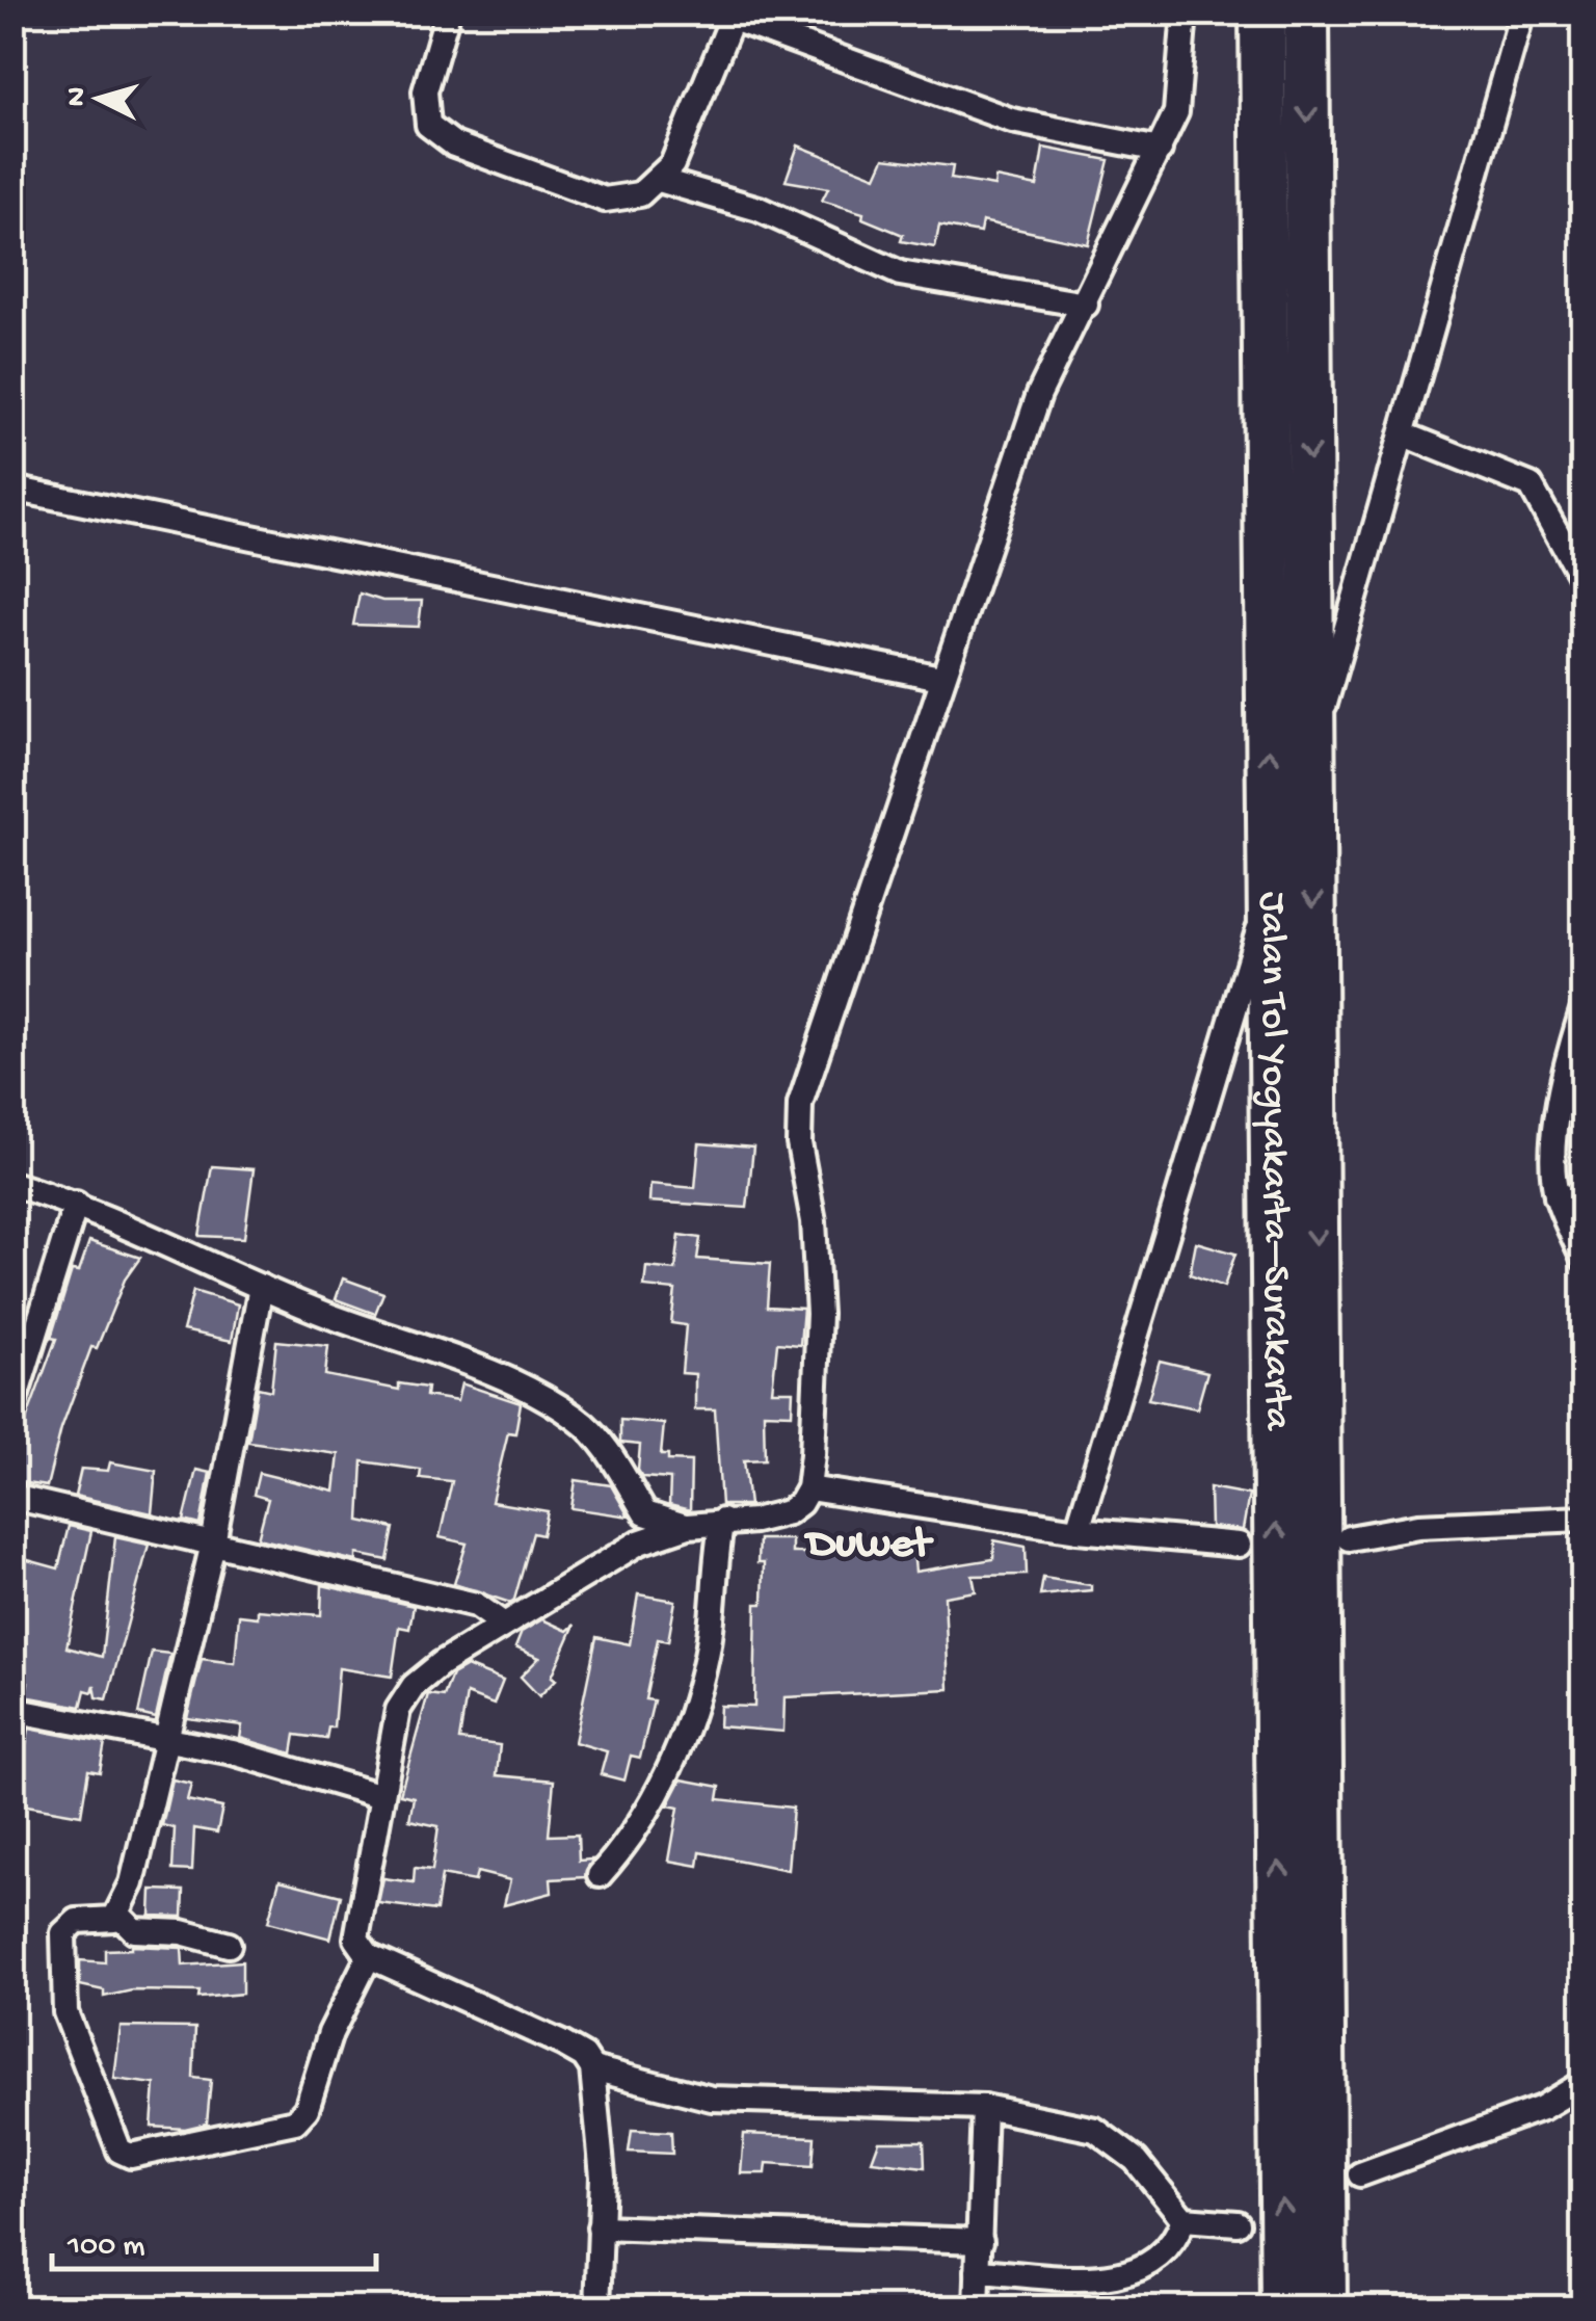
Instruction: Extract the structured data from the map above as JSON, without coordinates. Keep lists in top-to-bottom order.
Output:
{
  "streets": {
    "highway": ["Jalan Tol Yogyakarta–Surakarta"]
  },
  "districts": ["Duwet"],
  "scale_bar": "100 m",
  "north": "left"
}
